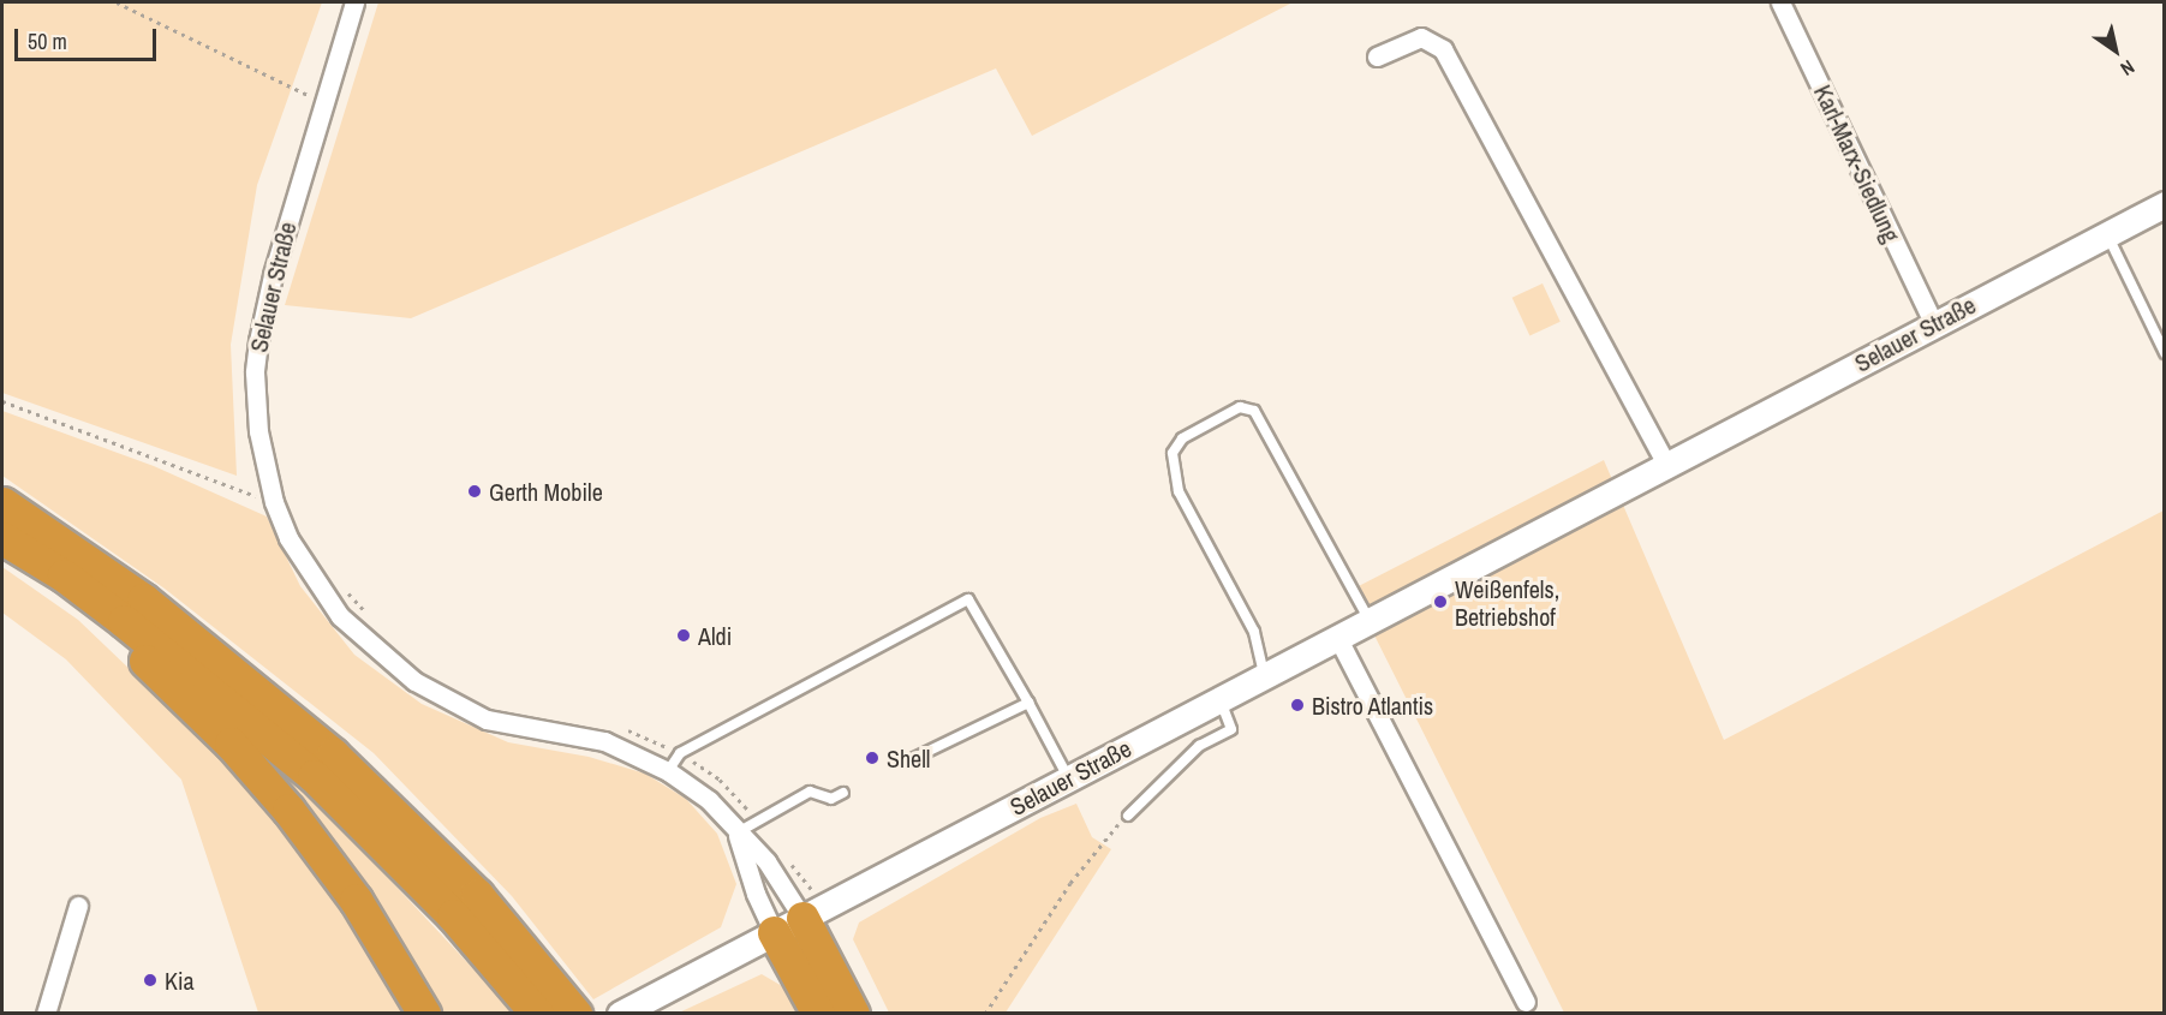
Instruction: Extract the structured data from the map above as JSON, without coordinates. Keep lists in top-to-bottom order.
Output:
{
  "streets": {
    "main road": ["Selauer Straße"],
    "street": ["Karl-Marx-Siedlung"]
  },
  "crossings": [
    ["Karl-Marx-Siedlung", "Selauer Straße"]
  ],
  "places": [
    "Gerth Mobile",
    "Weißenfels, Betriebshof",
    "Aldi",
    "Bistro Atlantis",
    "Shell",
    "Kia"
  ],
  "scale_bar": "50 m",
  "north": "bottom right"
}
